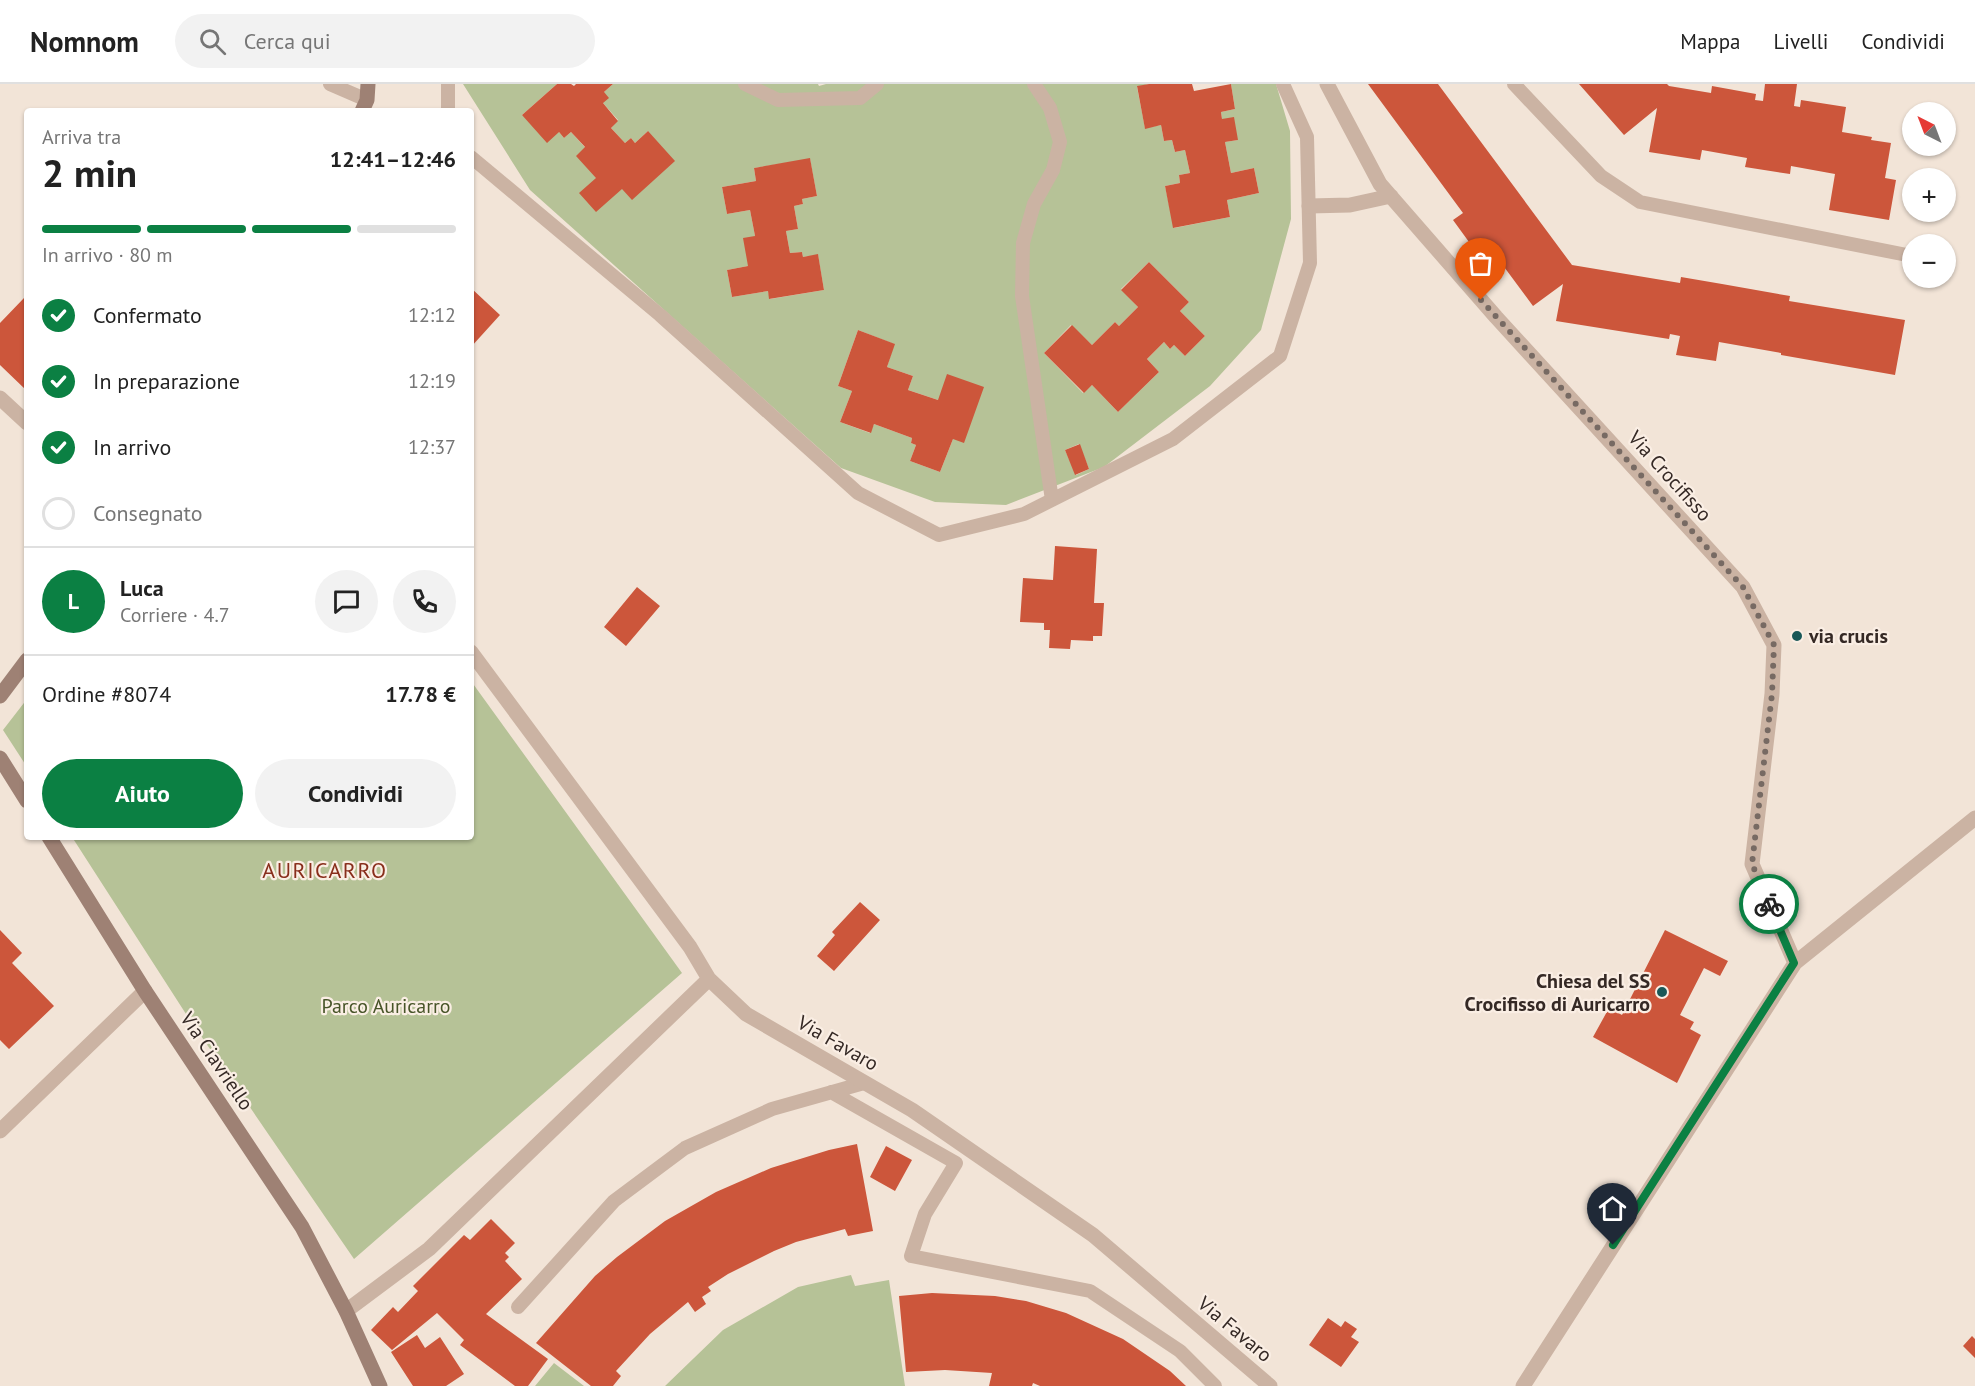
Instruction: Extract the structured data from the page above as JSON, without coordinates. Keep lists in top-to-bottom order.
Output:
{
  "streets": {
    "street": ["Via Crocifisso", "Via Favaro", "Via Ciavriello"]
  },
  "districts": ["AURICARRO"],
  "parks": ["Parco Auricarro"],
  "places": ["via crucis", "Chiesa del SS Crocifisso di Auricarro"],
  "north": "top left",
  "page": {
    "header": "Nomnom",
    "search": "Cerca qui",
    "nav": ["Mappa", "Livelli", "Condividi"],
    "map_buttons": ["+", "−"],
    "heading": ["2 min", "Arriva tra", "12:41–12:46"],
    "panel": [
      "Luca",
      "Corriere · 4.7",
      "Ordine #8074",
      "17.78 €"
    ],
    "bar": "In arrivo · 80 m",
    "list": [
      ["Confermato", "12:12"],
      ["In preparazione", "12:19"],
      ["In arrivo", "12:37"],
      "Consegnato"
    ],
    "round": "L",
    "buttons": ["Aiuto", "Condividi"]
  }
}
